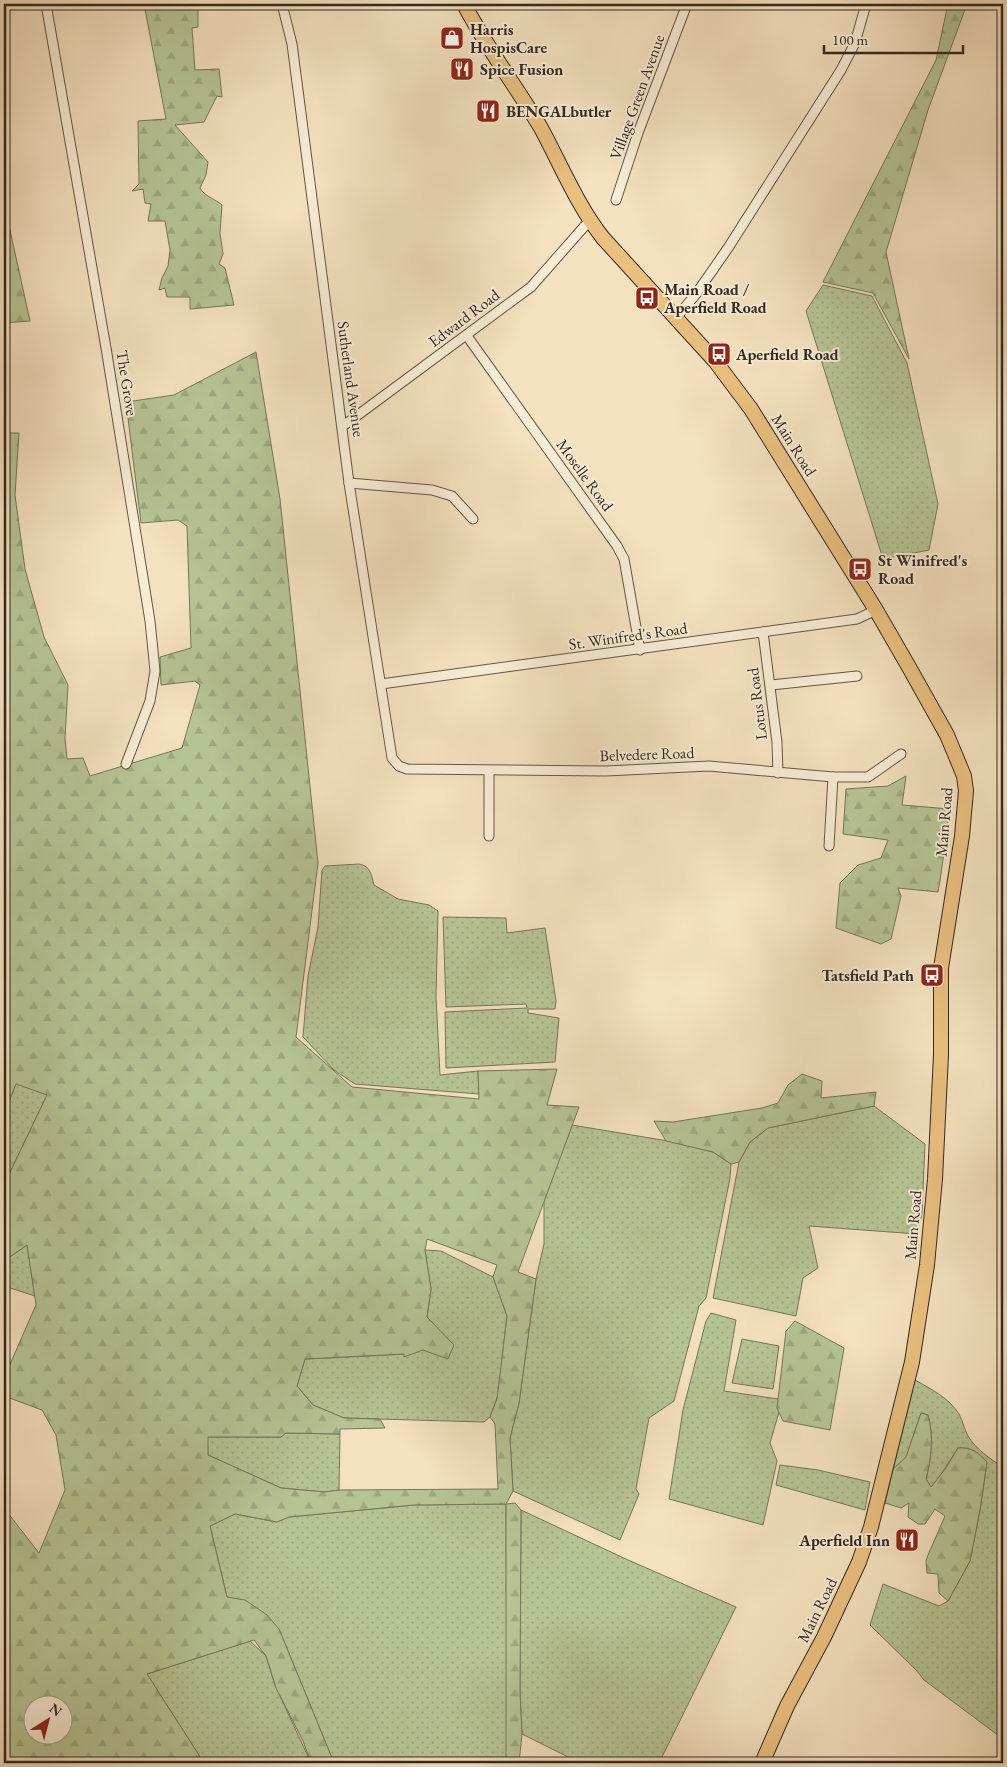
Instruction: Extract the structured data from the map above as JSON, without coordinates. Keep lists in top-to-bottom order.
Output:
{
  "streets": {
    "main road": ["Main Road"],
    "street": [
      "Village Green Avenue",
      "Edward Road",
      "Sutherland Avenue",
      "The Grove",
      "Moselle Road",
      "St. Winifred's Road",
      "Lotus Road",
      "Belvedere Road"
    ]
  },
  "crossings": [
    ["Edward Road", "Sutherland Avenue"],
    ["Edward Road", "Main Road"],
    ["Edward Road", "Moselle Road"],
    ["Sutherland Avenue", "St. Winifred's Road"],
    ["Sutherland Avenue", "Belvedere Road"],
    ["Main Road", "St. Winifred's Road"],
    ["Moselle Road", "St. Winifred's Road"],
    ["St. Winifred's Road", "Lotus Road"],
    ["Lotus Road", "Belvedere Road"]
  ],
  "places": {
    "shop": ["Harris HospisCare"],
    "restaurant": ["Spice Fusion", "BENGALbutler", "Aperfield Inn"],
    "bus stop": [
      "Main Road / Aperfield Road",
      "Aperfield Road",
      "St Winifred's Road",
      "Tatsfield Path"
    ]
  },
  "scale_bar": "100 m",
  "north": "top right"
}
